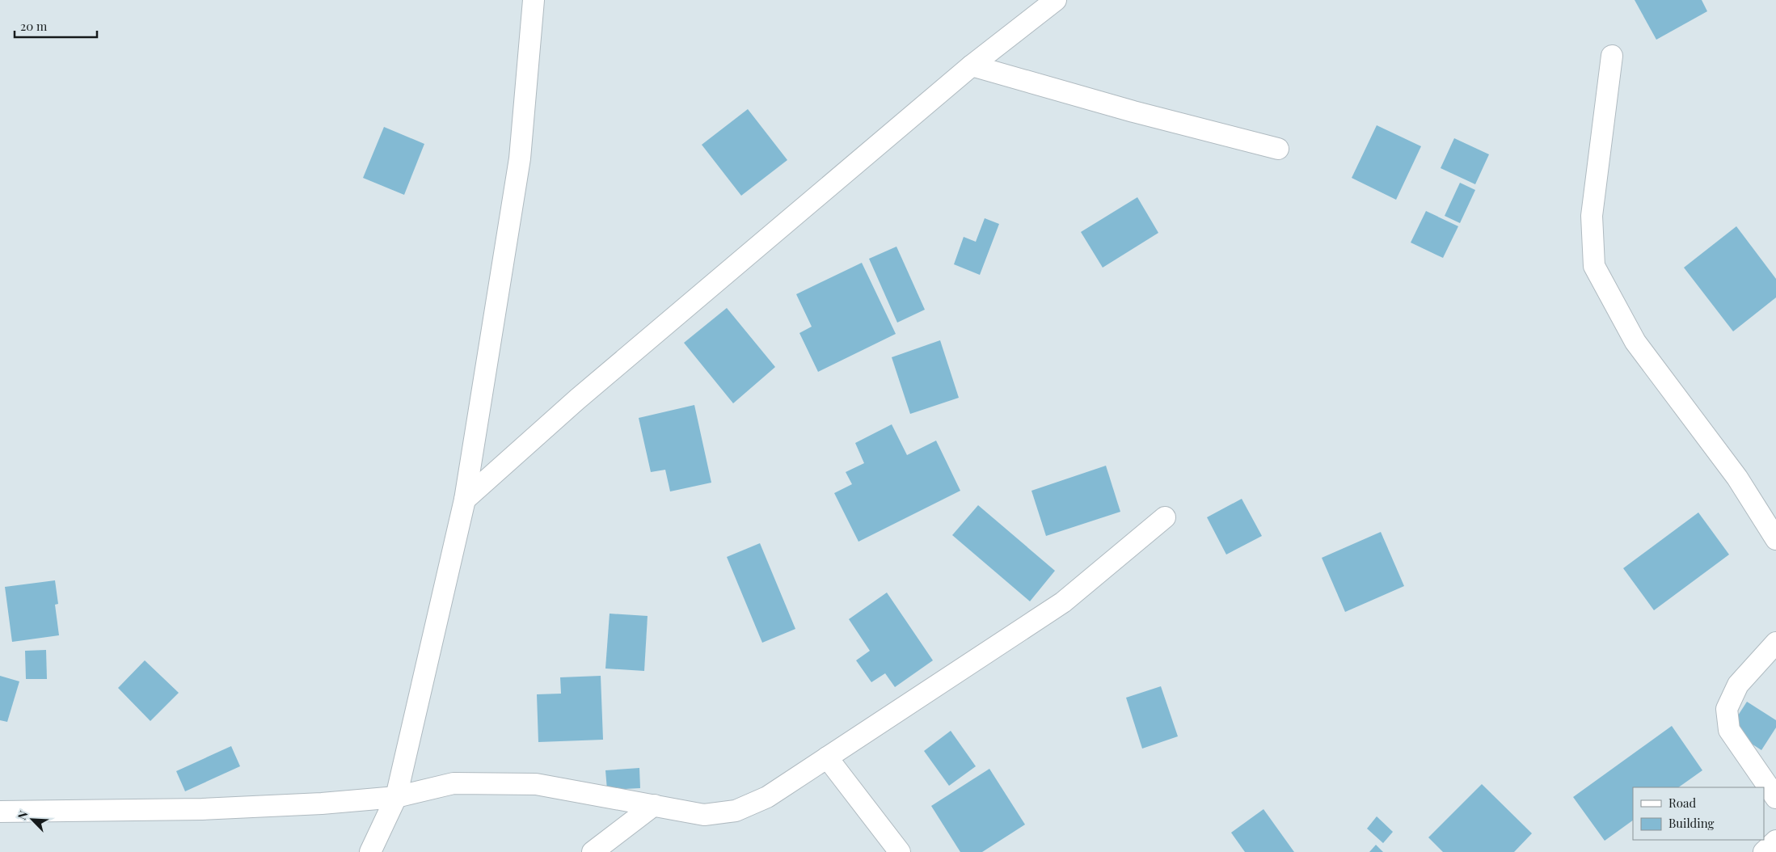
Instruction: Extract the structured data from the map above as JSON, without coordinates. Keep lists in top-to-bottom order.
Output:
{
  "legend": ["Road", "Building"],
  "scale_bar": "20 m",
  "north": "top left"
}
